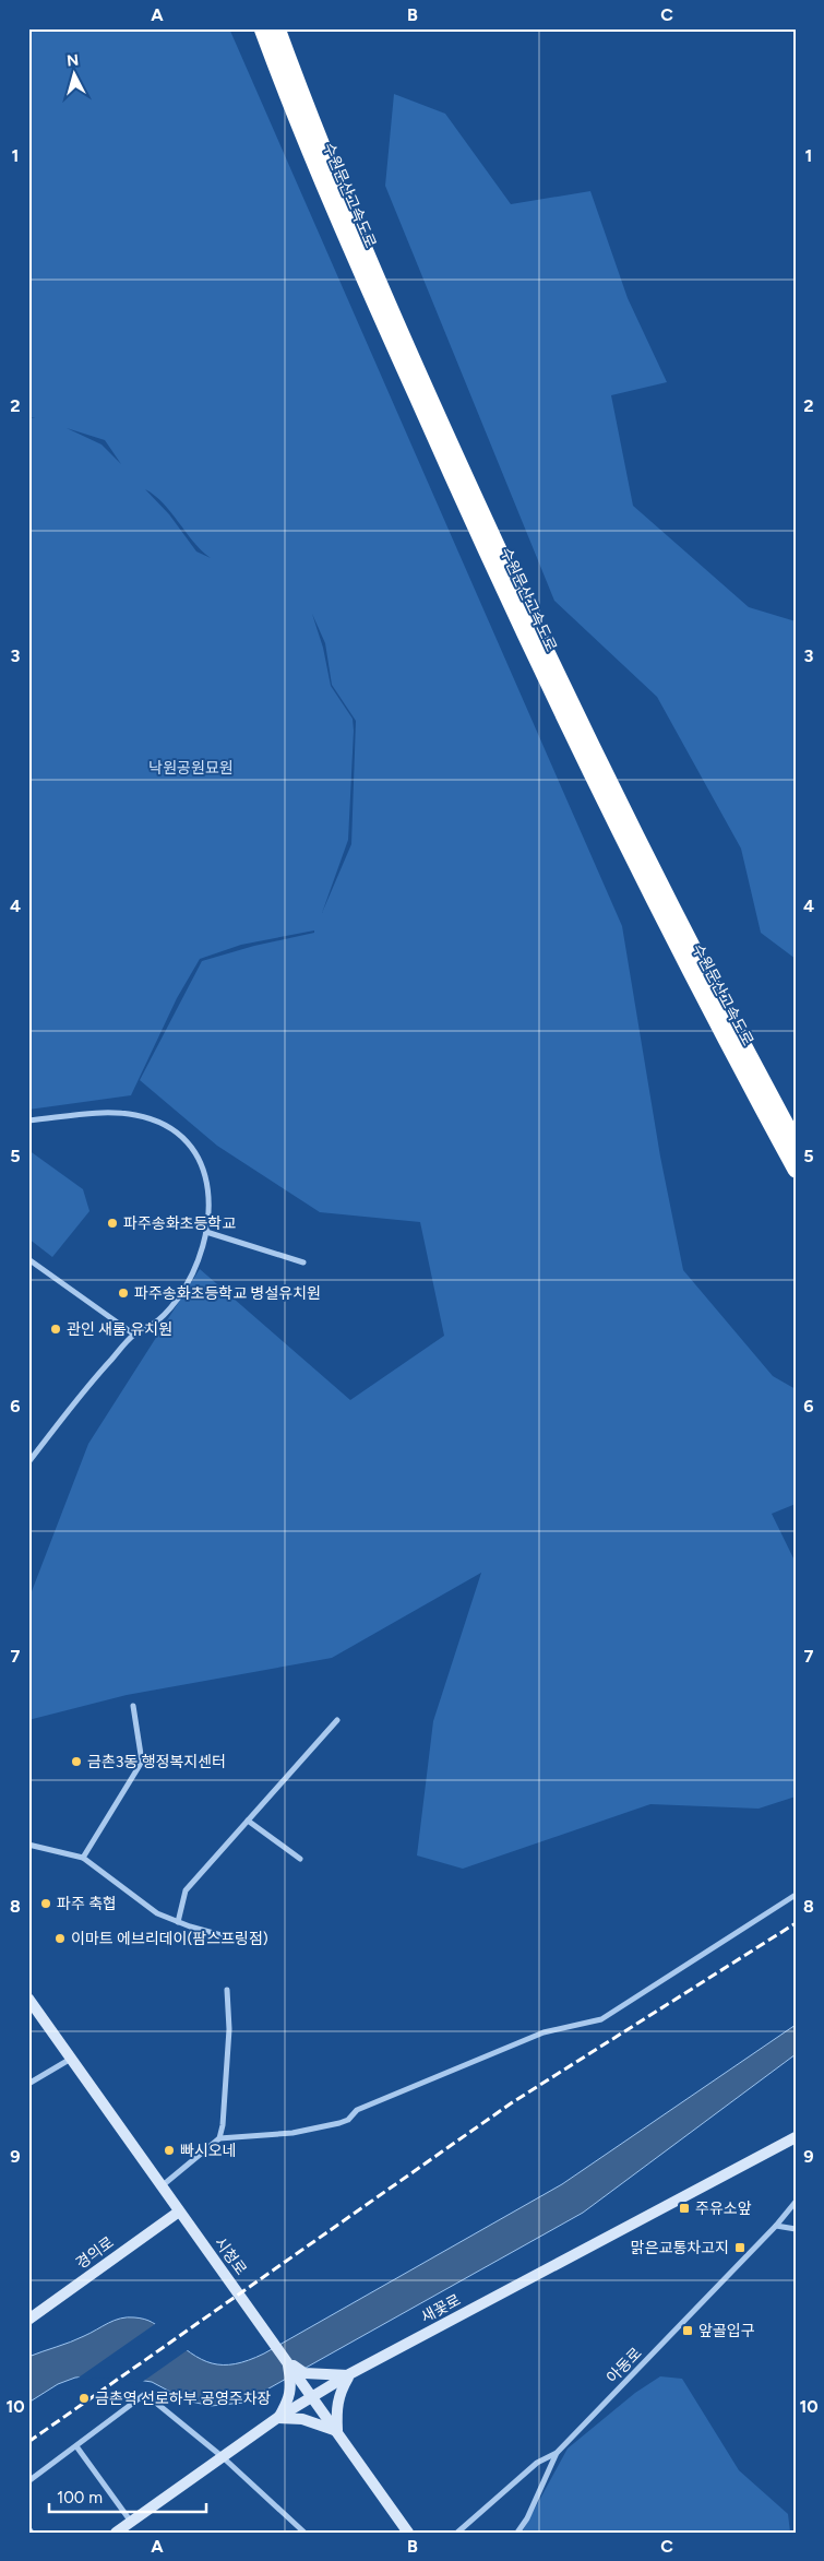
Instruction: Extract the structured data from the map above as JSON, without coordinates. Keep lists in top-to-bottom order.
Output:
{
  "streets": {
    "highway": ["수원문산고속도로"],
    "street": [
      "경의로",
      "시청로",
      "새꽃로",
      "아동로"
    ]
  },
  "crossings": [
    ["경의로", "시청로"],
    ["시청로", "새꽃로"]
  ],
  "parks": ["낙원공원묘원"],
  "places": {
    "other": [
      "파주송화초등학교",
      "파주송화초등학교 병설유치원",
      "관인 새롬 유치원",
      "금촌3동 행정복지센터",
      "파주 축협",
      "이마트 에브리데이(팜스프링점)",
      "빠시오네",
      "금촌역 선로하부 공영주차장"
    ],
    "transit": ["주유소앞", "맑은교통차고지", "앞골입구"]
  },
  "scale_bar": "100 m",
  "north": "top",
  "grid": {
    "columns": ["A", "B", "C"],
    "rows": [
      "1",
      "2",
      "3",
      "4",
      "5",
      "6",
      "7",
      "8",
      "9",
      "10"
    ]
  }
}
